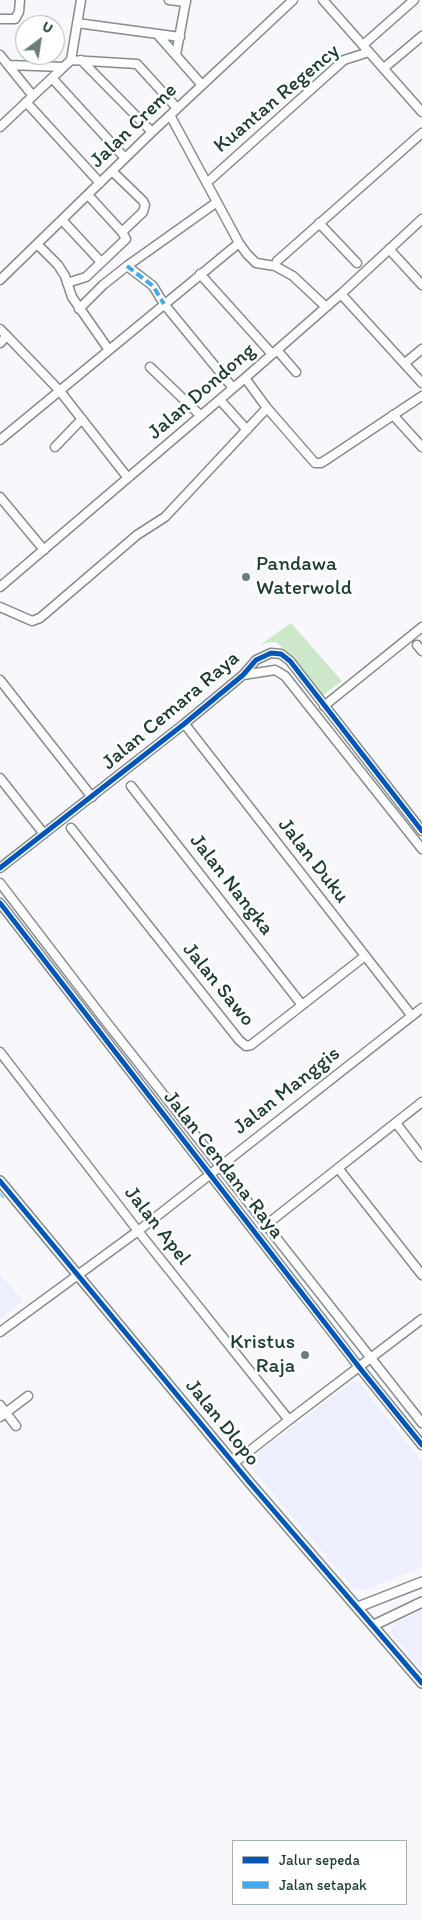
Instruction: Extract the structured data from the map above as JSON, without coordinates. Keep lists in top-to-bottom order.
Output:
{
  "streets": {
    "street": [
      "Kuantan Regency",
      "Jalan Creme",
      "Jalan Dondong",
      "Jalan Cemara Raya",
      "Jalan Duku",
      "Jalan Nangka",
      "Jalan Sawo",
      "Jalan Manggis",
      "Jalan Cendana Raya",
      "Jalan Apel",
      "Jalan Dlopo"
    ]
  },
  "crossings": [
    ["Jalan Duku", "Jalan Sawo"],
    ["Jalan Duku", "Jalan Manggis"],
    ["Jalan Nangka", "Jalan Sawo"],
    ["Jalan Manggis", "Jalan Cendana Raya"],
    ["Jalan Manggis", "Jalan Apel"],
    ["Jalan Manggis", "Jalan Dlopo"]
  ],
  "places": ["Pandawa Waterwold", "Kristus Raja"],
  "legend": ["Jalur sepeda", "Jalan setapak"],
  "north": "top right"
}
